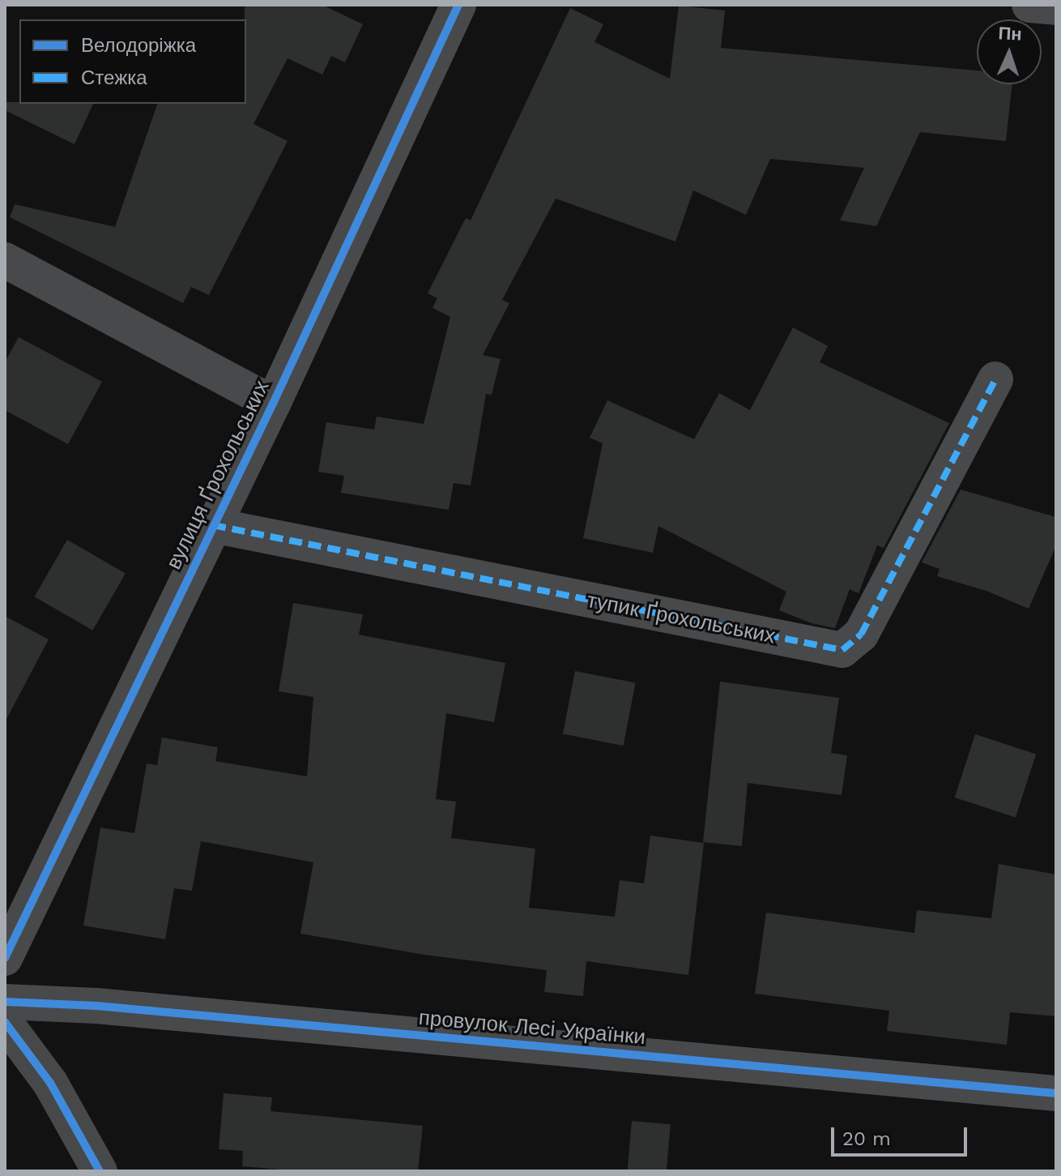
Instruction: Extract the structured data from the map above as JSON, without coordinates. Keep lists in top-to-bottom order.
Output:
{
  "streets": {
    "street": ["вулиця Ґрохольських", "тупик Ґрохольських", "провулок Лесі Українки"]
  },
  "crossings": [
    ["вулиця Ґрохольських", "тупик Ґрохольських"]
  ],
  "legend": ["Велодоріжка", "Стежка"],
  "scale_bar": "20 m",
  "north": "top"
}
